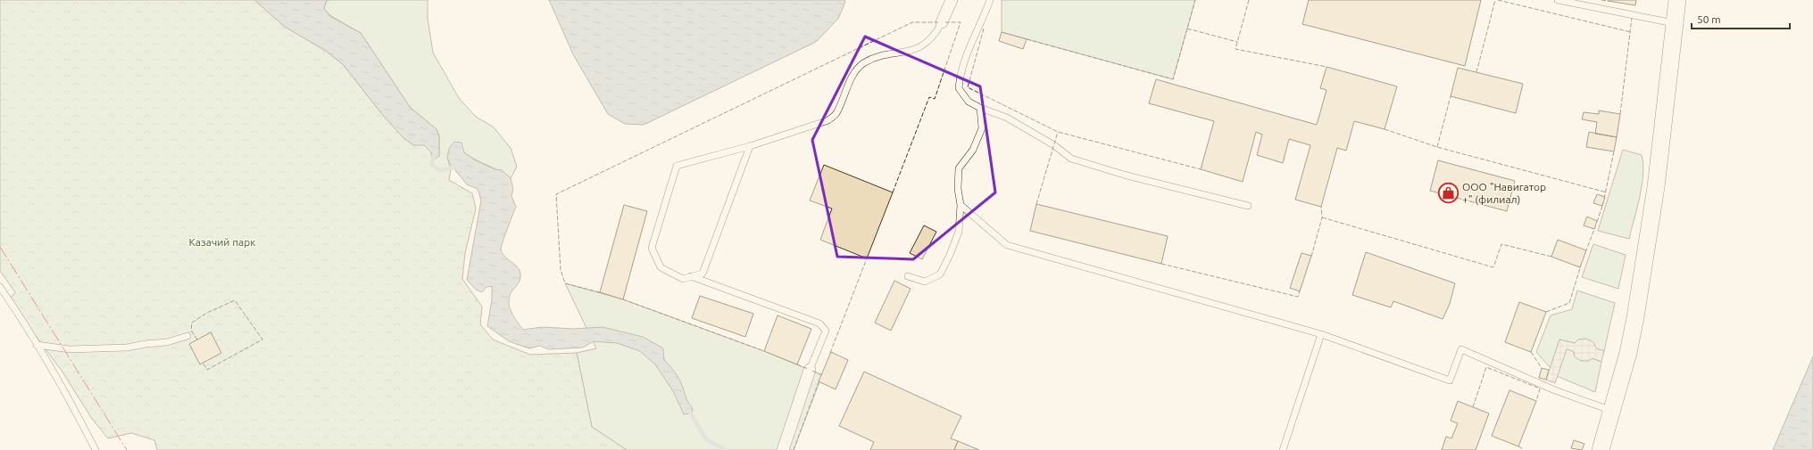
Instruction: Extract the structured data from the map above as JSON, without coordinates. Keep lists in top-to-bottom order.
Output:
{
  "parks": ["Казачий парк"],
  "places": {
    "shop": ["ООО \"Навигатор +\" (филиал)"]
  },
  "scale_bar": "50 m"
}
